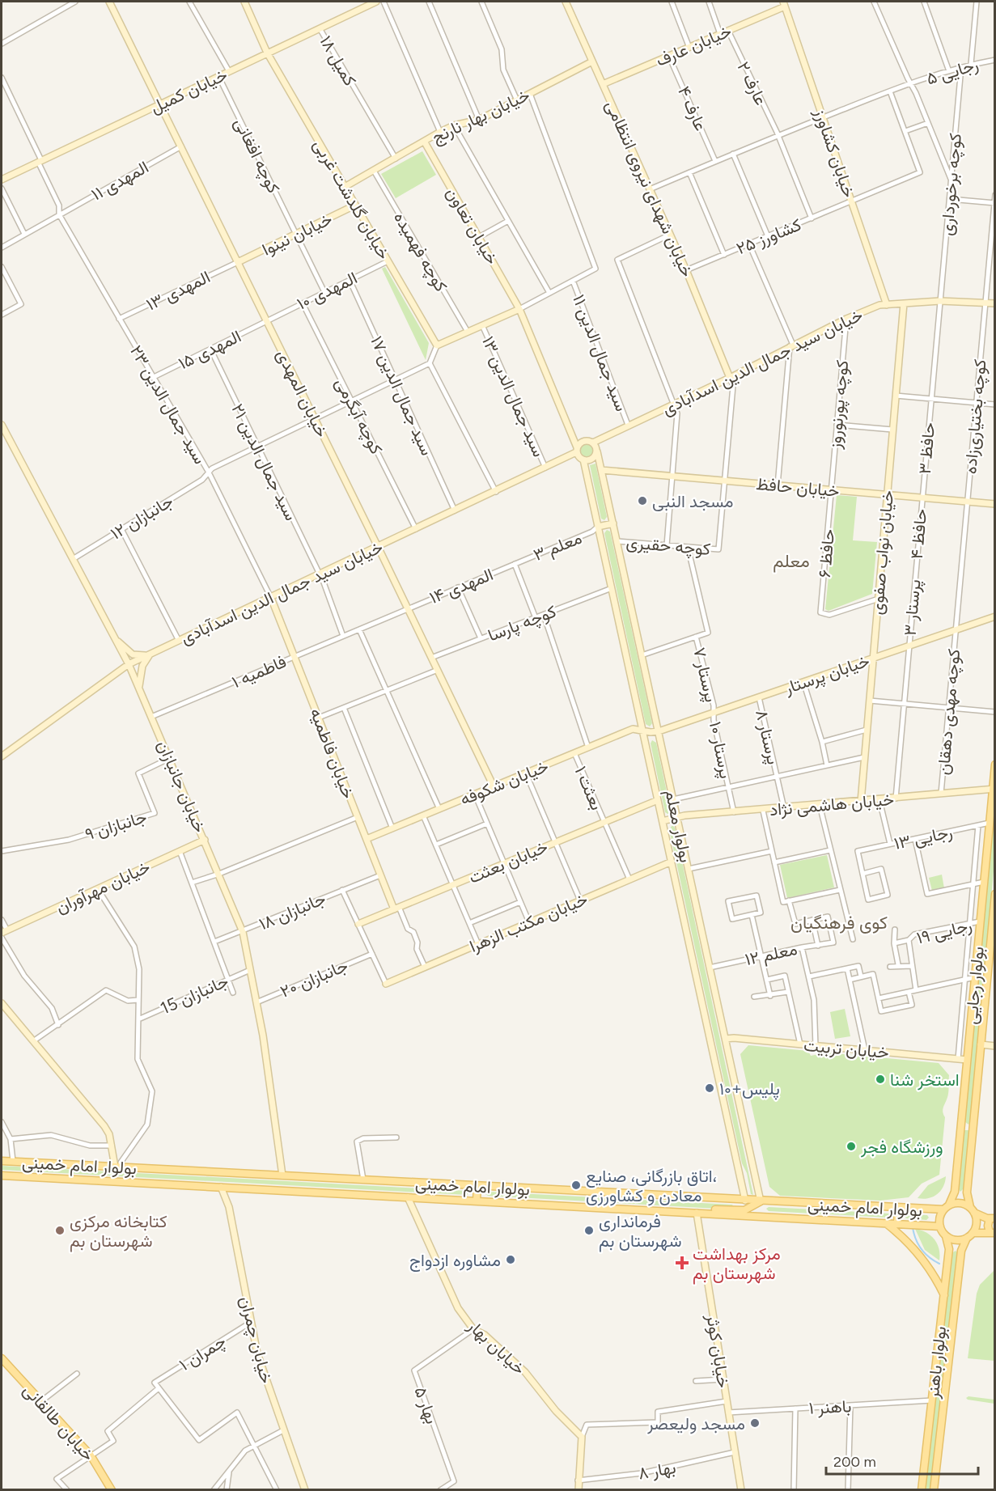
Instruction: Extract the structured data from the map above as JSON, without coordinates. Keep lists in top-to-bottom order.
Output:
{
  "streets": {
    "main road": [
      "بولوار رجایی",
      "بولوار امام خمینی",
      "بولوار باهنر",
      "خیابان طالقانی"
    ],
    "street": [
      "خیابان عارف",
      "کمیل ۱۸",
      "رجایی ۵",
      "عارف ۲",
      "خیابان کمیل",
      "عارف ۴",
      "خیابان بهار نارنج",
      "خیابان کشاورز",
      "کوچه افغانی",
      "المهدی ۱۱",
      "کوچه برخورداری",
      "خیابان شهدای نیروی انتظامی",
      "خیابان گلدشت غربی",
      "خیابان تعاون",
      "خیابان نینوا",
      "کشاورز ۲۵",
      "کوچه فهمیده",
      "المهدی ۱۳",
      "المهدی ۱۰",
      "المهدی ۱۵",
      "سید جمال الدین ۱۱",
      "خیابان سید جمال الدین اسدآبادی",
      "خیابان المهدی",
      "سید جمال الدین ۱۷",
      "سید جمال الدین ۱۳",
      "سید جمال الدین ۲۳",
      "کوچه پورنوروز",
      "کوچه آبگرمی",
      "کوچه بختیاری‌زاده",
      "حافظ ۳",
      "سید جمال الدین ۲۱",
      "خیابان حافظ",
      "جانبازان ۱۲",
      "حافظ ۴",
      "کوچه حقیری",
      "معلم ۳",
      "خیابان نواب صفوی",
      "حافظ ۶",
      "المهدی ۱۴",
      "پرستار ۳",
      "کوچه پارسا",
      "فاطمیه ۱",
      "خیابان پرستار",
      "پرستار ۷",
      "کوچه مهدی دهقان",
      "پرستار ۸",
      "پرستار ۱۰",
      "خیابان فاطمیه",
      "خیابان شکوفه",
      "خیابان جانبازان",
      "بعثت ۱",
      "خیابان هاشمی نژاد",
      "جانبازان ۹",
      "بولوار معلم",
      "رجایی ۱۳",
      "خیابان بعثت",
      "خیابان مهرآوران",
      "جانبازان ۱۸",
      "خیابان مکتب الزهرا",
      "رجایی ۱۹",
      "معلم ۱۲",
      "جانبازان ۲۰",
      "جانبازان 15",
      "خیابان تربیت",
      "خیابان چمران",
      "خیابان بهار",
      "خیابان کوثر",
      "چمران ۱",
      "بهار ۵",
      "باهنر ۱",
      "بهار ۸"
    ]
  },
  "crossings": [
    ["خیابان عارف", "عارف ۲"],
    ["خیابان عارف", "عارف ۴"],
    ["خیابان عارف", "خیابان کشاورز"],
    ["خیابان عارف", "خیابان شهدای نیروی انتظامی"],
    ["کمیل ۱۸", "خیابان کمیل"],
    ["کمیل ۱۸", "خیابان بهار نارنج"],
    ["رجایی ۵", "عارف ۲"],
    ["رجایی ۵", "عارف ۴"],
    ["رجایی ۵", "خیابان کشاورز"],
    ["رجایی ۵", "کوچه برخورداری"],
    ["رجایی ۵", "خیابان شهدای نیروی انتظامی"],
    ["عارف ۲", "کشاورز ۲۵"],
    ["خیابان کمیل", "کوچه افغانی"],
    ["خیابان کمیل", "خیابان گلدشت غربی"],
    ["خیابان کمیل", "خیابان المهدی"],
    ["خیابان کمیل", "سید جمال الدین ۲۳"],
    ["خیابان بهار نارنج", "خیابان شهدای نیروی انتظامی"],
    ["خیابان بهار نارنج", "خیابان گلدشت غربی"],
    ["خیابان بهار نارنج", "خیابان تعاون"],
    ["خیابان بهار نارنج", "کوچه فهمیده"],
    ["خیابان کشاورز", "کشاورز ۲۵"],
    ["خیابان کشاورز", "خیابان سید جمال الدین اسدآبادی"],
    ["کوچه افغانی", "خیابان نینوا"],
    ["کوچه افغانی", "المهدی ۱۰"],
    ["المهدی ۱۱", "خیابان المهدی"],
    ["المهدی ۱۱", "سید جمال الدین ۲۳"],
    ["کوچه برخورداری", "خیابان سید جمال الدین اسدآبادی"],
    ["کوچه برخورداری", "حافظ ۳"],
    ["خیابان شهدای نیروی انتظامی", "کشاورز ۲۵"],
    ["خیابان شهدای نیروی انتظامی", "خیابان سید جمال الدین اسدآبادی"],
    ["خیابان گلدشت غربی", "خیابان نینوا"],
    ["خیابان گلدشت غربی", "المهدی ۱۰"],
    ["خیابان تعاون", "خیابان سید جمال الدین اسدآبادی"],
    ["خیابان تعاون", "بولوار معلم"],
    ["خیابان نینوا", "المهدی ۱۳"],
    ["خیابان نینوا", "خیابان المهدی"],
    ["المهدی ۱۳", "خیابان المهدی"],
    ["المهدی ۱۳", "سید جمال الدین ۲۳"],
    ["المهدی ۱۰", "المهدی ۱۵"],
    ["المهدی ۱۰", "خیابان المهدی"],
    ["المهدی ۱۰", "سید جمال الدین ۱۷"],
    ["المهدی ۱۰", "کوچه آبگرمی"],
    ["المهدی ۱۵", "خیابان المهدی"],
    ["المهدی ۱۵", "سید جمال الدین ۲۳"],
    ["المهدی ۱۵", "سید جمال الدین ۲۱"],
    ["سید جمال الدین ۱۱", "خیابان سید جمال الدین اسدآبادی"],
    ["خیابان سید جمال الدین اسدآبادی", "خیابان المهدی"],
    ["خیابان سید جمال الدین اسدآبادی", "سید جمال الدین ۱۷"],
    ["خیابان سید جمال الدین اسدآبادی", "سید جمال الدین ۱۳"],
    ["خیابان سید جمال الدین اسدآبادی", "سید جمال الدین ۲۳"],
    ["خیابان سید جمال الدین اسدآبادی", "کوچه پورنوروز"],
    ["خیابان سید جمال الدین اسدآبادی", "کوچه آبگرمی"],
    ["خیابان سید جمال الدین اسدآبادی", "کوچه بختیاری‌زاده"],
    ["خیابان سید جمال الدین اسدآبادی", "سید جمال الدین ۲۱"],
    ["خیابان سید جمال الدین اسدآبادی", "خیابان نواب صفوی"],
    ["خیابان سید جمال الدین اسدآبادی", "خیابان فاطمیه"],
    ["خیابان سید جمال الدین اسدآبادی", "خیابان جانبازان"],
    ["خیابان سید جمال الدین اسدآبادی", "بولوار معلم"],
    ["خیابان المهدی", "جانبازان ۱۲"],
    ["خیابان المهدی", "المهدی ۱۴"],
    ["خیابان المهدی", "کوچه پارسا"],
    ["خیابان المهدی", "خیابان شکوفه"],
    ["سید جمال الدین ۱۷", "جانبازان ۱۲"],
    ["سید جمال الدین ۲۳", "جانبازان ۱۲"],
    ["سید جمال الدین ۲۳", "خیابان فاطمیه"],
    ["کوچه پورنوروز", "خیابان حافظ"],
    ["کوچه پورنوروز", "حافظ ۶"],
    ["کوچه آبگرمی", "جانبازان ۱۲"],
    ["کوچه بختیاری‌زاده", "خیابان حافظ"],
    ["کوچه بختیاری‌زاده", "خیابان پرستار"],
    ["کوچه بختیاری‌زاده", "کوچه مهدی دهقان"],
    ["حافظ ۳", "خیابان حافظ"],
    ["حافظ ۳", "حافظ ۴"],
    ["سید جمال الدین ۲۱", "جانبازان ۱۲"],
    ["سید جمال الدین ۲۱", "المهدی ۱۴"],
    ["سید جمال الدین ۲۱", "فاطمیه ۱"],
    ["خیابان حافظ", "حافظ ۴"],
    ["خیابان حافظ", "کوچه حقیری"],
    ["خیابان حافظ", "خیابان نواب صفوی"],
    ["خیابان حافظ", "حافظ ۶"],
    ["خیابان حافظ", "بولوار معلم"],
    ["جانبازان ۱۲", "خیابان جانبازان"],
    ["حافظ ۴", "پرستار ۳"],
    ["کوچه حقیری", "بولوار معلم"],
    ["معلم ۳", "المهدی ۱۴"],
    ["معلم ۳", "بولوار معلم"],
    ["خیابان نواب صفوی", "حافظ ۶"],
    ["خیابان نواب صفوی", "خیابان پرستار"],
    ["خیابان نواب صفوی", "خیابان هاشمی نژاد"],
    ["المهدی ۱۴", "فاطمیه ۱"],
    ["پرستار ۳", "خیابان پرستار"],
    ["پرستار ۳", "خیابان هاشمی نژاد"],
    ["کوچه پارسا", "بولوار معلم"],
    ["فاطمیه ۱", "خیابان فاطمیه"],
    ["فاطمیه ۱", "خیابان جانبازان"],
    ["خیابان پرستار", "پرستار ۷"],
    ["خیابان پرستار", "کوچه مهدی دهقان"],
    ["خیابان پرستار", "پرستار ۸"],
    ["خیابان پرستار", "پرستار ۱۰"],
    ["خیابان پرستار", "خیابان شکوفه"],
    ["خیابان پرستار", "بولوار معلم"],
    ["پرستار ۷", "پرستار ۱۰"],
    ["کوچه مهدی دهقان", "خیابان هاشمی نژاد"],
    ["پرستار ۸", "خیابان هاشمی نژاد"],
    ["پرستار ۱۰", "خیابان هاشمی نژاد"],
    ["خیابان فاطمیه", "خیابان شکوفه"],
    ["خیابان فاطمیه", "خیابان بعثت"],
    ["خیابان فاطمیه", "جانبازان ۱۸"],
    ["خیابان شکوفه", "بعثت ۱"],
    ["خیابان شکوفه", "بولوار معلم"],
    ["خیابان جانبازان", "جانبازان ۹"],
    ["خیابان جانبازان", "خیابان مهرآوران"],
    ["خیابان جانبازان", "جانبازان ۱۸"],
    ["خیابان جانبازان", "جانبازان ۲۰"],
    ["خیابان جانبازان", "جانبازان 15"],
    ["خیابان جانبازان", "بولوار امام خمینی"],
    ["بعثت ۱", "خیابان بعثت"],
    ["بعثت ۱", "خیابان مکتب الزهرا"],
    ["خیابان هاشمی نژاد", "بولوار معلم"],
    ["خیابان هاشمی نژاد", "بولوار رجایی"],
    ["بولوار معلم", "خیابان بعثت"],
    ["بولوار معلم", "خیابان مکتب الزهرا"],
    ["بولوار معلم", "معلم ۱۲"],
    ["بولوار معلم", "خیابان تربیت"],
    ["بولوار معلم", "بولوار امام خمینی"],
    ["رجایی ۱۳", "بولوار رجایی"],
    ["رجایی ۱۹", "بولوار رجایی"],
    ["بولوار رجایی", "خیابان تربیت"],
    ["بولوار رجایی", "بولوار امام خمینی"],
    ["بولوار رجایی", "بولوار باهنر"],
    ["بولوار امام خمینی", "خیابان چمران"],
    ["بولوار امام خمینی", "خیابان بهار"],
    ["بولوار امام خمینی", "خیابان کوثر"],
    ["بولوار امام خمینی", "بولوار باهنر"],
    ["خیابان چمران", "چمران ۱"],
    ["خیابان بهار", "بهار ۵"],
    ["خیابان کوثر", "باهنر ۱"],
    ["خیابان کوثر", "بهار ۸"],
    ["بولوار باهنر", "باهنر ۱"]
  ],
  "districts": ["معلم", "کوی فرهنگیان"],
  "places": {
    "other": [
      "مسجد النبی",
      "استخر شنا",
      "پلیس+۱۰",
      "ورزشگاه فجر",
      "اتاق بازرگانی، صنایع، معادن و کشاورزی",
      "کتابخانه مرکزی شهرستان بم",
      "فرمانداری شهرستان بم",
      "مشاوره ازدواج",
      "مسجد ولیعصر"
    ],
    "health": ["مرکز بهداشت شهرستان بم"]
  },
  "scale_bar": "200 m"
}
